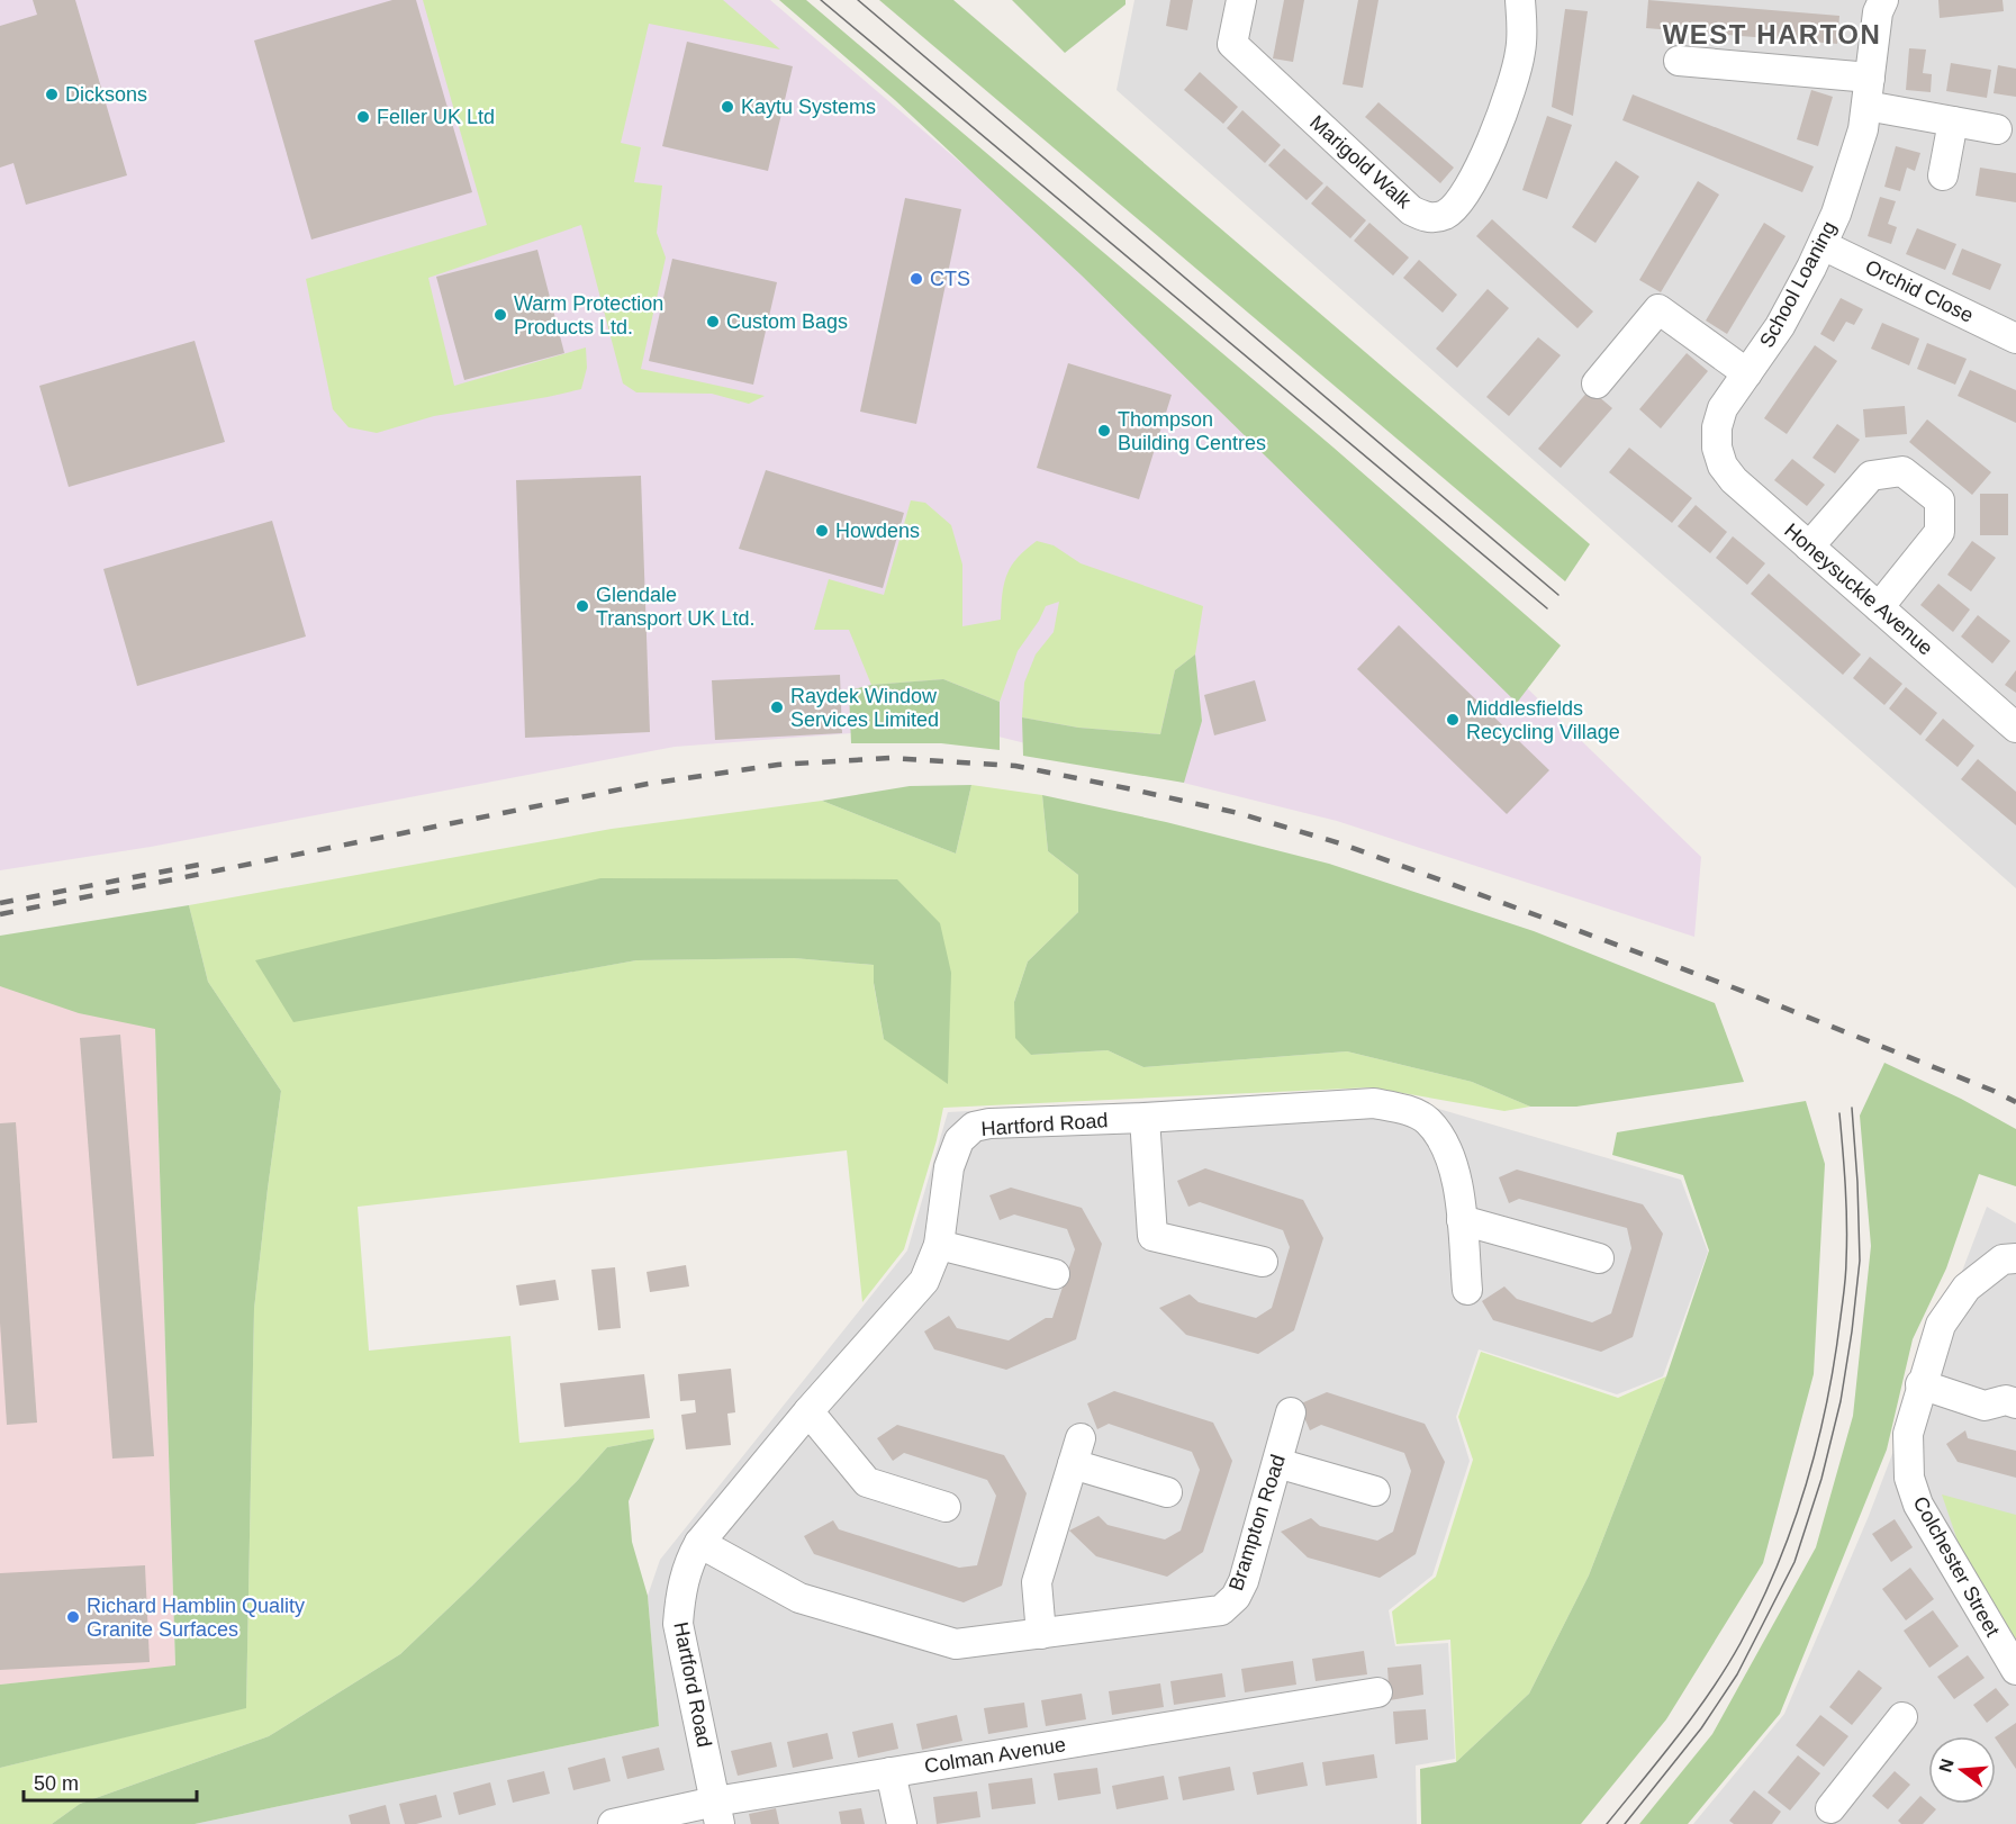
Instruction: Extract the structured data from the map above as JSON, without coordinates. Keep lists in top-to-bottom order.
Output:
{
  "streets": {
    "street": [
      "Marigold Walk",
      "School Loaning",
      "Orchid Close",
      "Honeysuckle Avenue",
      "Hartford Road",
      "Brampton Road",
      "Colchester Street",
      "Colman Avenue"
    ]
  },
  "crossings": [
    ["School Loaning", "Orchid Close"],
    ["School Loaning", "Honeysuckle Avenue"],
    ["Hartford Road", "Brampton Road"],
    ["Hartford Road", "Colman Avenue"]
  ],
  "districts": ["WEST HARTON"],
  "places": [
    "Dicksons",
    "Kaytu Systems",
    "Feller UK Ltd",
    "CTS",
    "Warm Protection Products Ltd.",
    "Custom Bags",
    "Thompson Building Centres",
    "Howdens",
    "Glendale Transport UK Ltd.",
    "Raydek Window Services Limited",
    "Middlesfields Recycling Village",
    "Richard Hamblin Quality Granite Surfaces"
  ],
  "scale_bar": "50 m",
  "north": "left"
}
